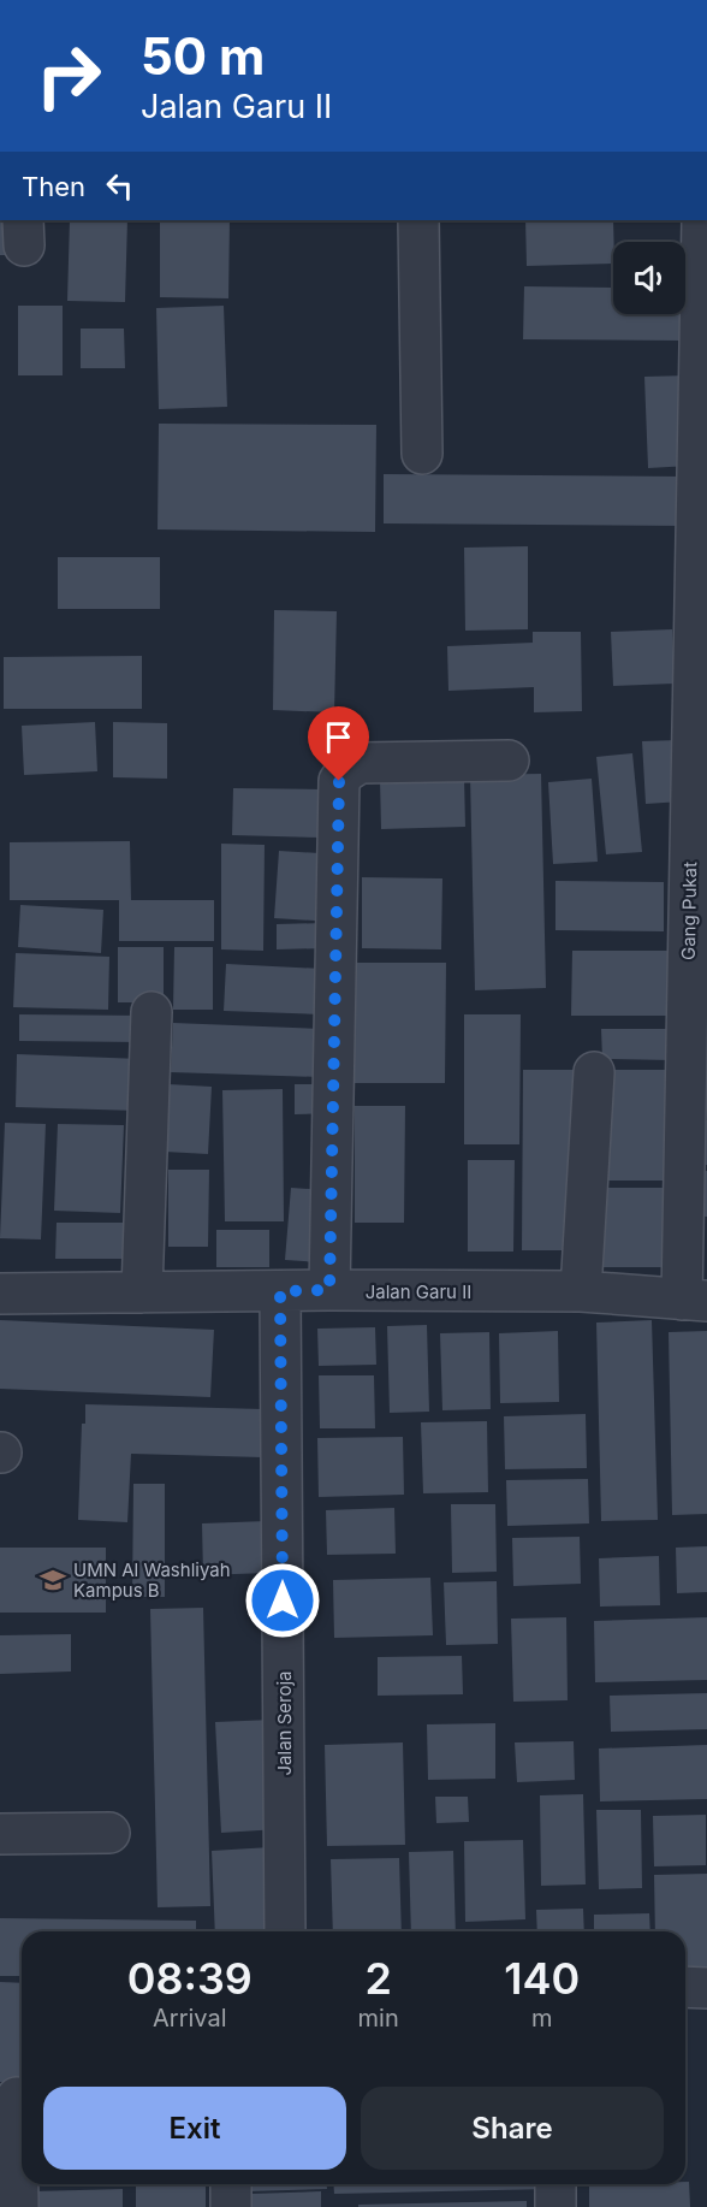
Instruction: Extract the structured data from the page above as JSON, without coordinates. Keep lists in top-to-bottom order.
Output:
{
  "streets": {
    "street": ["Gang Pukat", "Jalan Garu II", "Jalan Seroja"]
  },
  "crossings": [
    ["Gang Pukat", "Jalan Garu II"],
    ["Jalan Garu II", "Jalan Seroja"]
  ],
  "places": {
    "school or university": ["UMN Al Washliyah Kampus B"]
  },
  "page": {
    "turn": ["50 m", "Jalan Garu II"],
    "then": "Then",
    "eta": [
      "08:39",
      "Arrival",
      "2",
      "min",
      "140",
      "m"
    ],
    "buttons": ["Exit", "Share"]
  }
}
